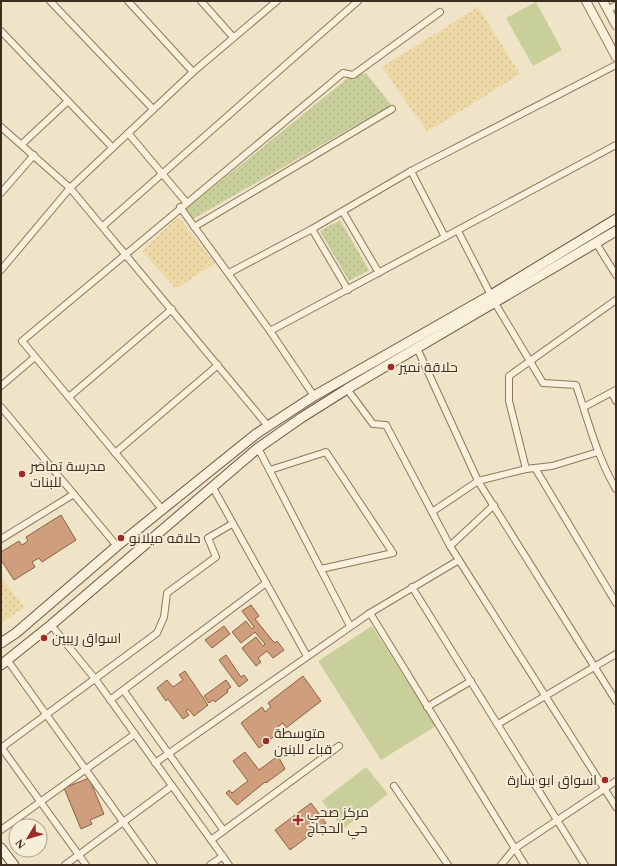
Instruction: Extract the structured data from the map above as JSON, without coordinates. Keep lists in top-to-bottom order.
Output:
{
  "places": {
    "other": [
      "حلاقة نمير",
      "مدرسة تماضر للبنات",
      "حلاقه ميلانو",
      "اسواق ريبين",
      "متوسطة قباء للبنين",
      "اسواق ابو سارة"
    ],
    "health": ["مركز صحي حي الحجاج"]
  },
  "north": "bottom left"
}
